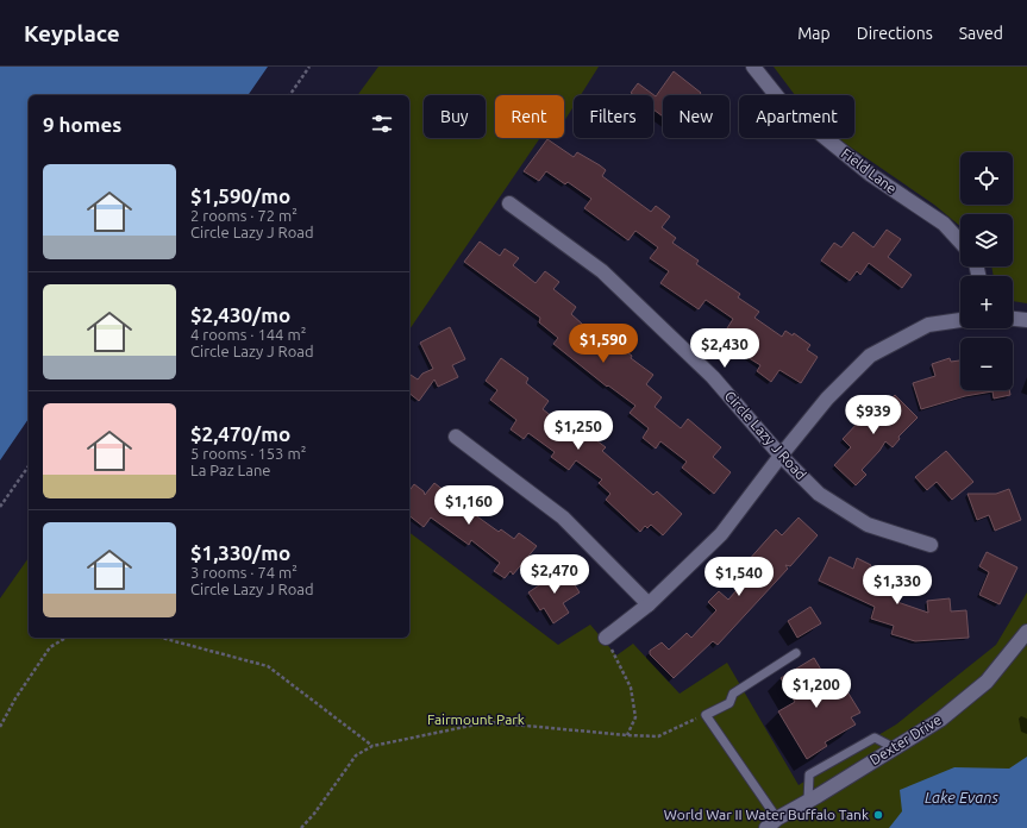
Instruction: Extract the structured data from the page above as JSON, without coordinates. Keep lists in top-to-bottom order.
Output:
{
  "streets": {
    "street": ["Field Lane", "Circle Lazy J Road", "Dexter Drive"]
  },
  "water": ["Lake Evans"],
  "parks": ["Fairmount Park"],
  "places": ["World War II Water Buffalo Tank"],
  "page": {
    "header": "Keyplace",
    "nav": ["Map", "Directions", "Saved"],
    "chip": [
      "Buy",
      "Rent",
      "Filters",
      "New",
      "Apartment"
    ],
    "heading": "9 homes",
    "map_buttons": ["+", "−"],
    "list": [
      {
        "name": "$1,590/mo",
        "note": "2 rooms · 72 m² · Circle Lazy J Road"
      },
      {
        "name": "$2,430/mo",
        "note": "4 rooms · 144 m² · Circle Lazy J Road"
      },
      {
        "name": "$2,470/mo",
        "note": "5 rooms · 153 m² · La Paz Lane"
      },
      {
        "name": "$1,330/mo",
        "note": "3 rooms · 74 m² · Circle Lazy J Road"
      }
    ],
    "price": [
      "$1,590",
      "$2,430",
      "$939",
      "$1,250",
      "$1,160",
      "$2,470",
      "$1,540",
      "$1,330",
      "$1,200"
    ]
  }
}
